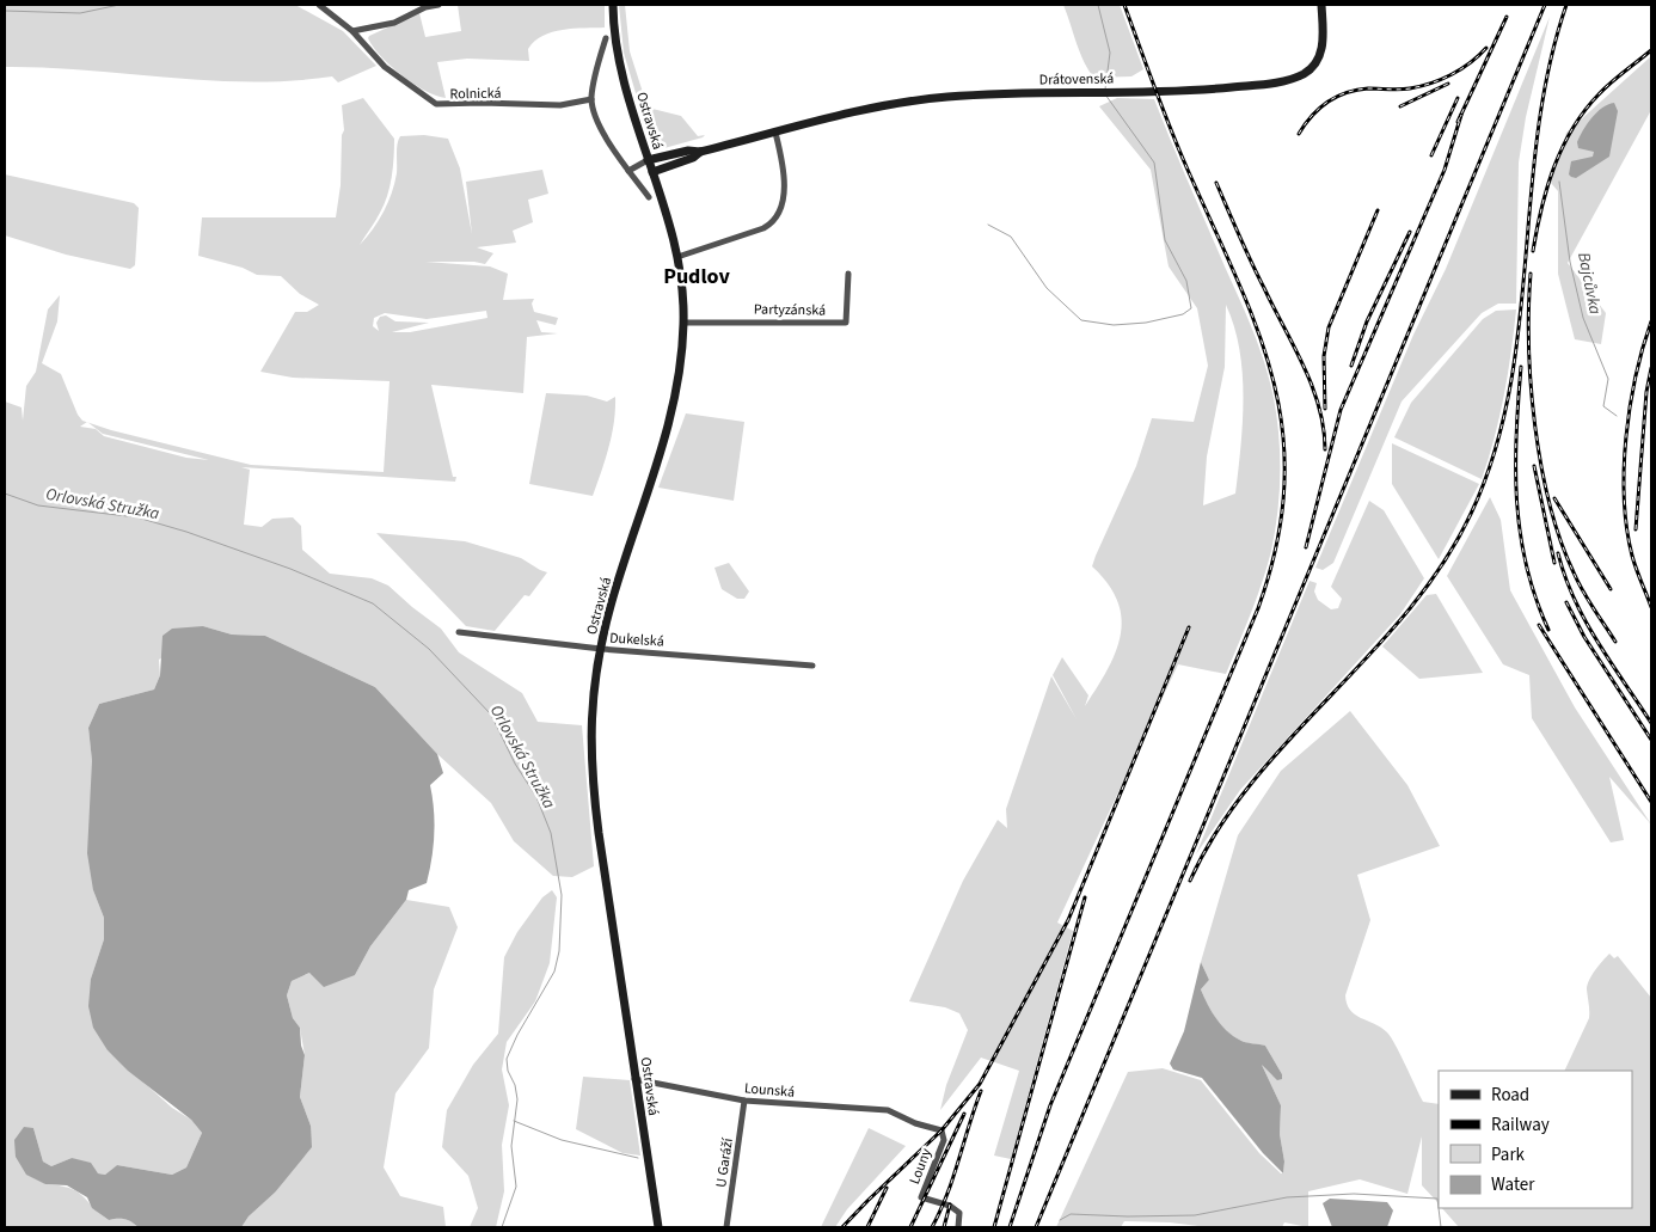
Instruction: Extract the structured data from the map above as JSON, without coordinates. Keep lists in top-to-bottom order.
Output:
{
  "streets": {
    "main road": ["Drátovenská", "Ostravská"],
    "street": [
      "Rolnická",
      "Partyzánská",
      "Dukelská",
      "Lounská",
      "U Garáží",
      "Louny"
    ]
  },
  "crossings": [
    ["Drátovenská", "Ostravská"],
    ["Ostravská", "Partyzánská"],
    ["Ostravská", "Dukelská"],
    ["Ostravská", "Lounská"],
    ["Lounská", "U Garáží"],
    ["Lounská", "Louny"]
  ],
  "districts": ["Pudlov"],
  "water": ["Bajcůvka", "Orlovská Stružka"],
  "legend": [
    "Road",
    "Railway",
    "Park",
    "Water"
  ]
}
